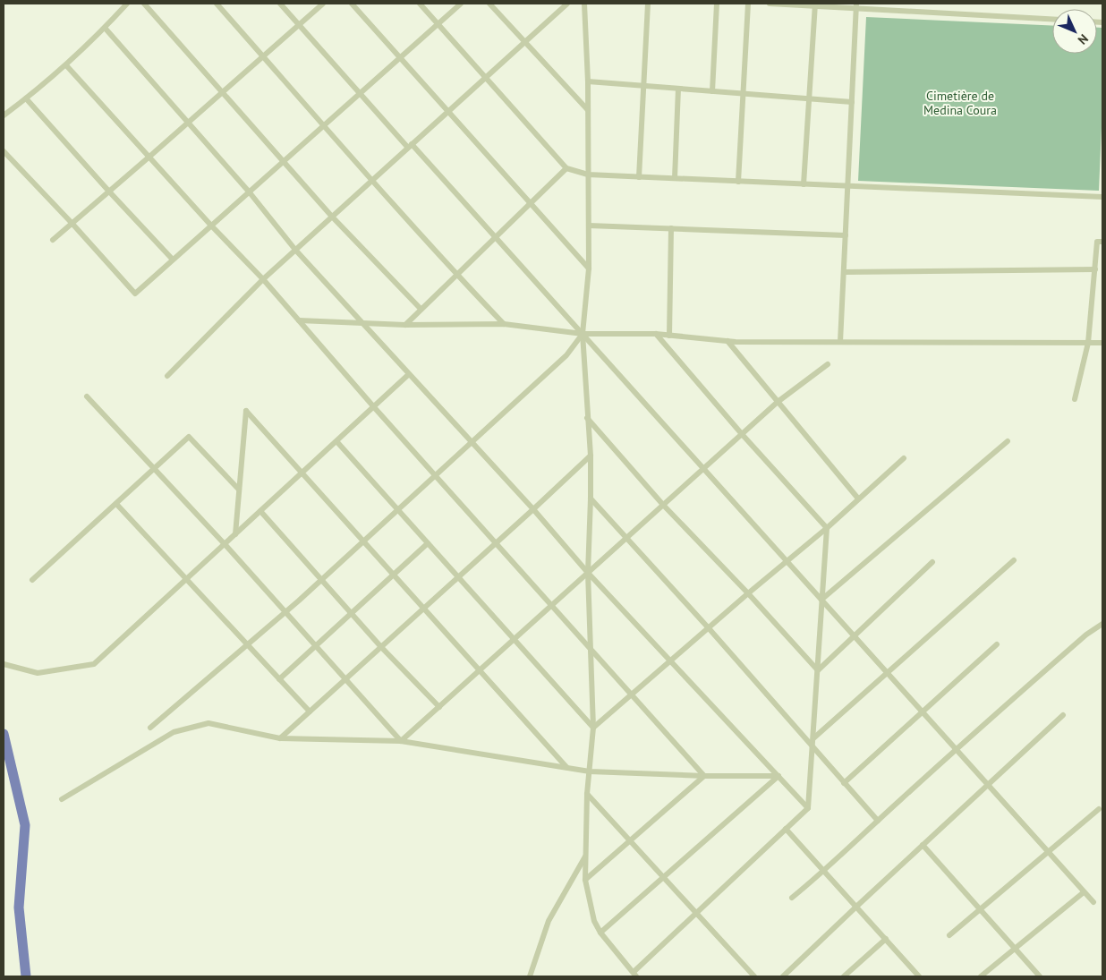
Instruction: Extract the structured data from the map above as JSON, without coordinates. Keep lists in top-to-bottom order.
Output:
{
  "parks": ["Cimetière de Medina Coura"],
  "north": "bottom right"
}
